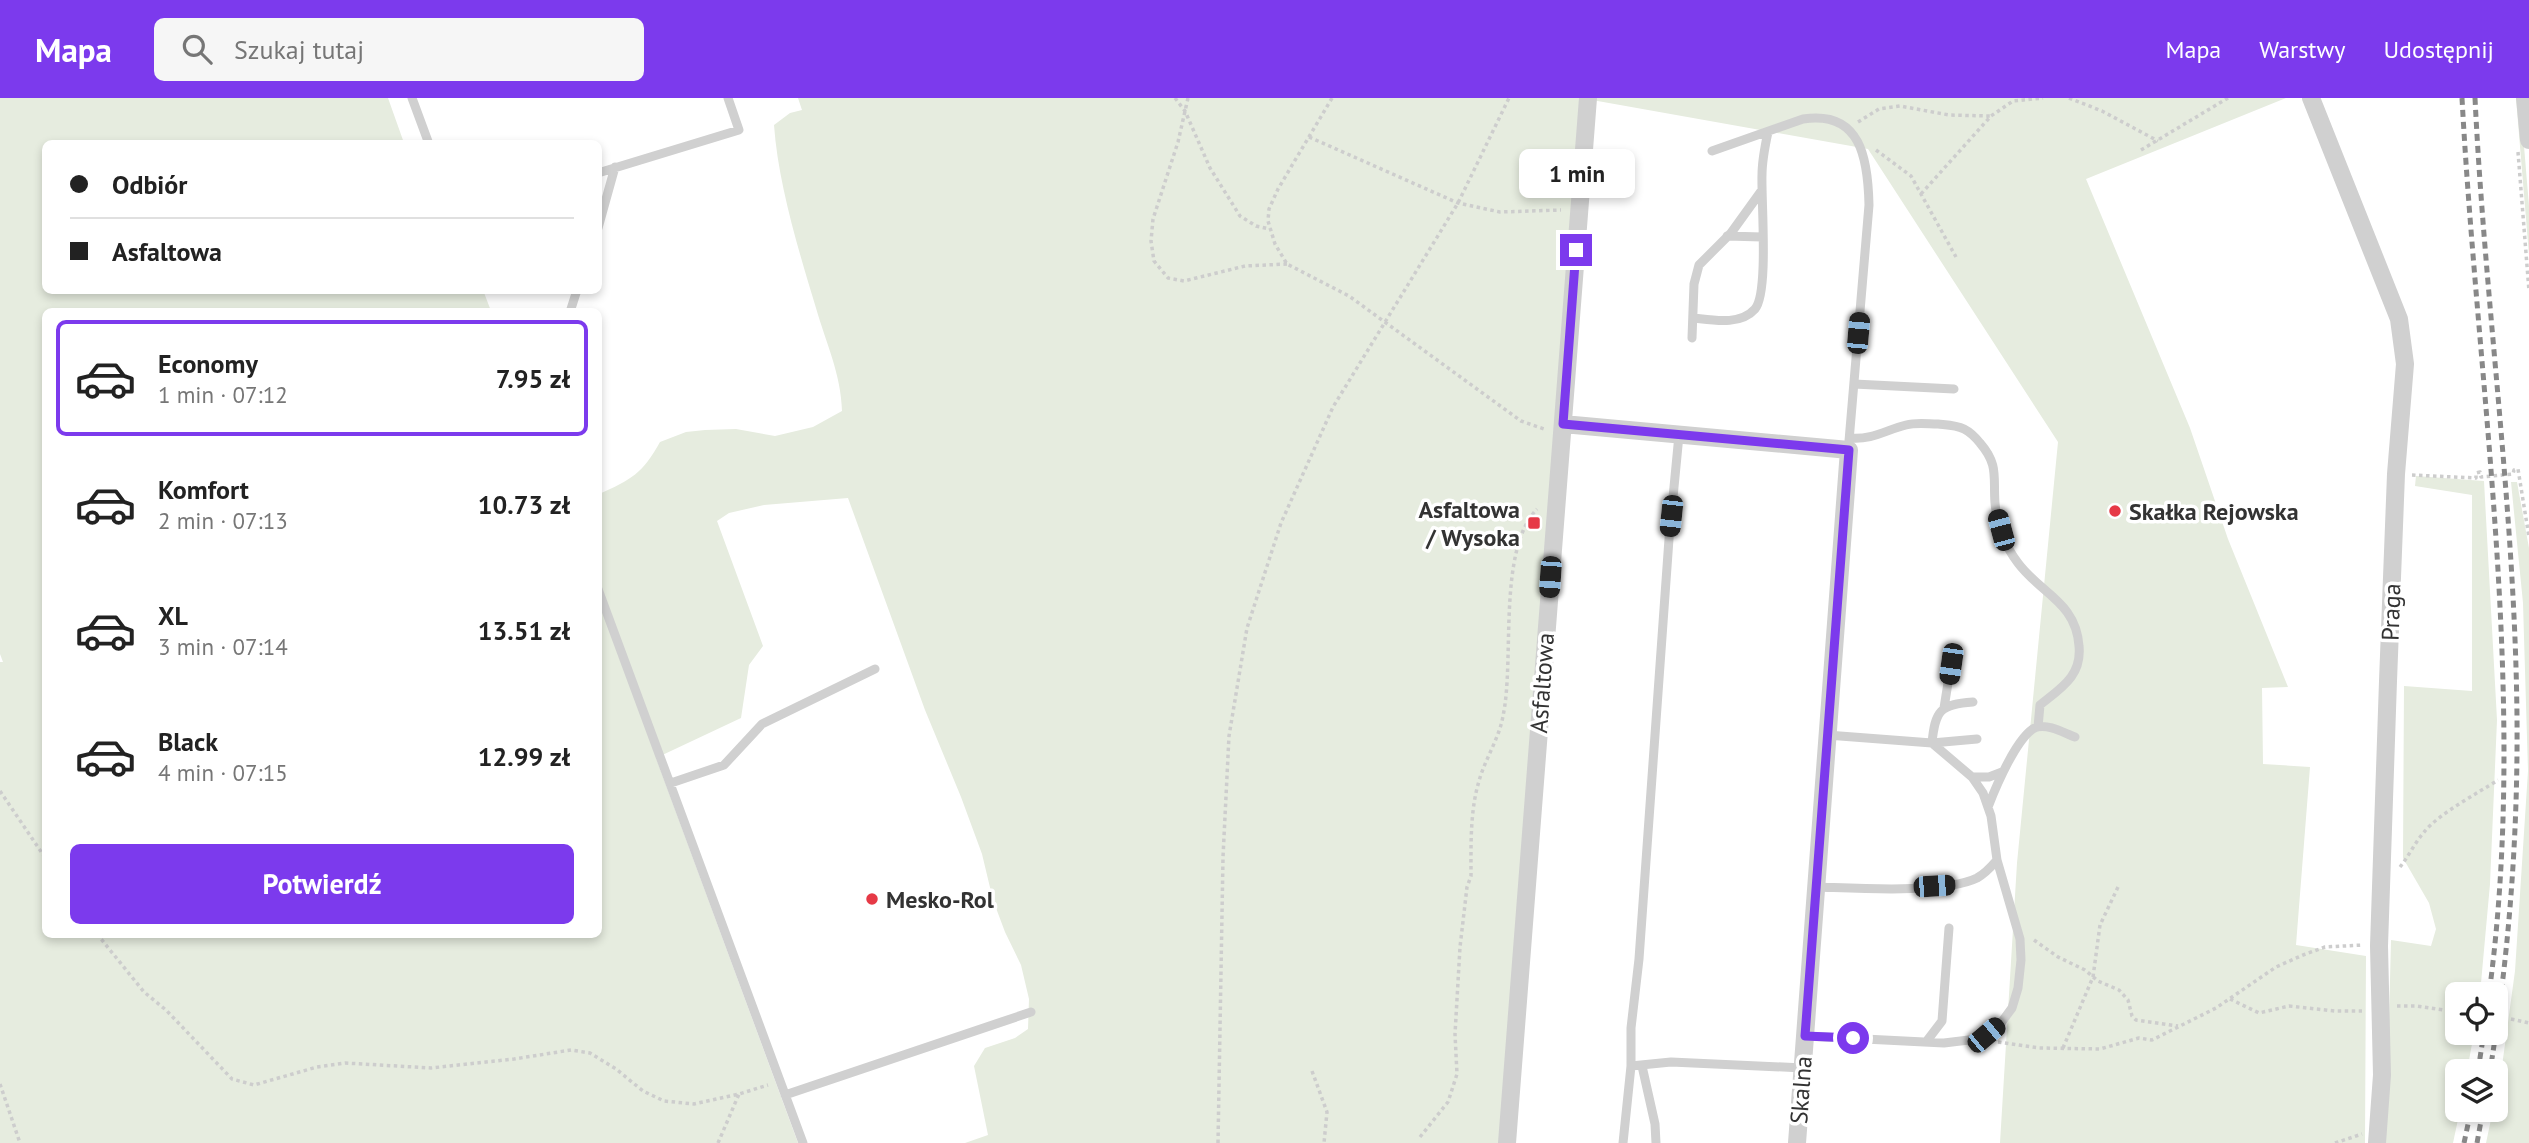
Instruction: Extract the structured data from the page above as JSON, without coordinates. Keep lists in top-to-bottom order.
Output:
{
  "streets": {
    "street": ["Praga", "Asfaltowa", "Skalna"]
  },
  "places": {
    "other": ["Skałka Rejowska", "Mesko-Rol"],
    "transit": ["Asfaltowa / Wysoka"]
  },
  "page": {
    "header": "Mapa",
    "search": "Szukaj tutaj",
    "nav": ["Mapa", "Warstwy", "Udostępnij"],
    "banner": ["Odbiór", "Asfaltowa"],
    "bubble": "1 min",
    "list": [
      {
        "name": "Economy",
        "note": "1 min · 07:12",
        "value": "7.95 zł"
      },
      {
        "name": "Komfort",
        "note": "2 min · 07:13",
        "value": "10.73 zł"
      },
      {
        "name": "XL",
        "note": "3 min · 07:14",
        "value": "13.51 zł"
      },
      {
        "name": "Black",
        "note": "4 min · 07:15",
        "value": "12.99 zł"
      }
    ],
    "buttons": "Potwierdź"
  }
}
